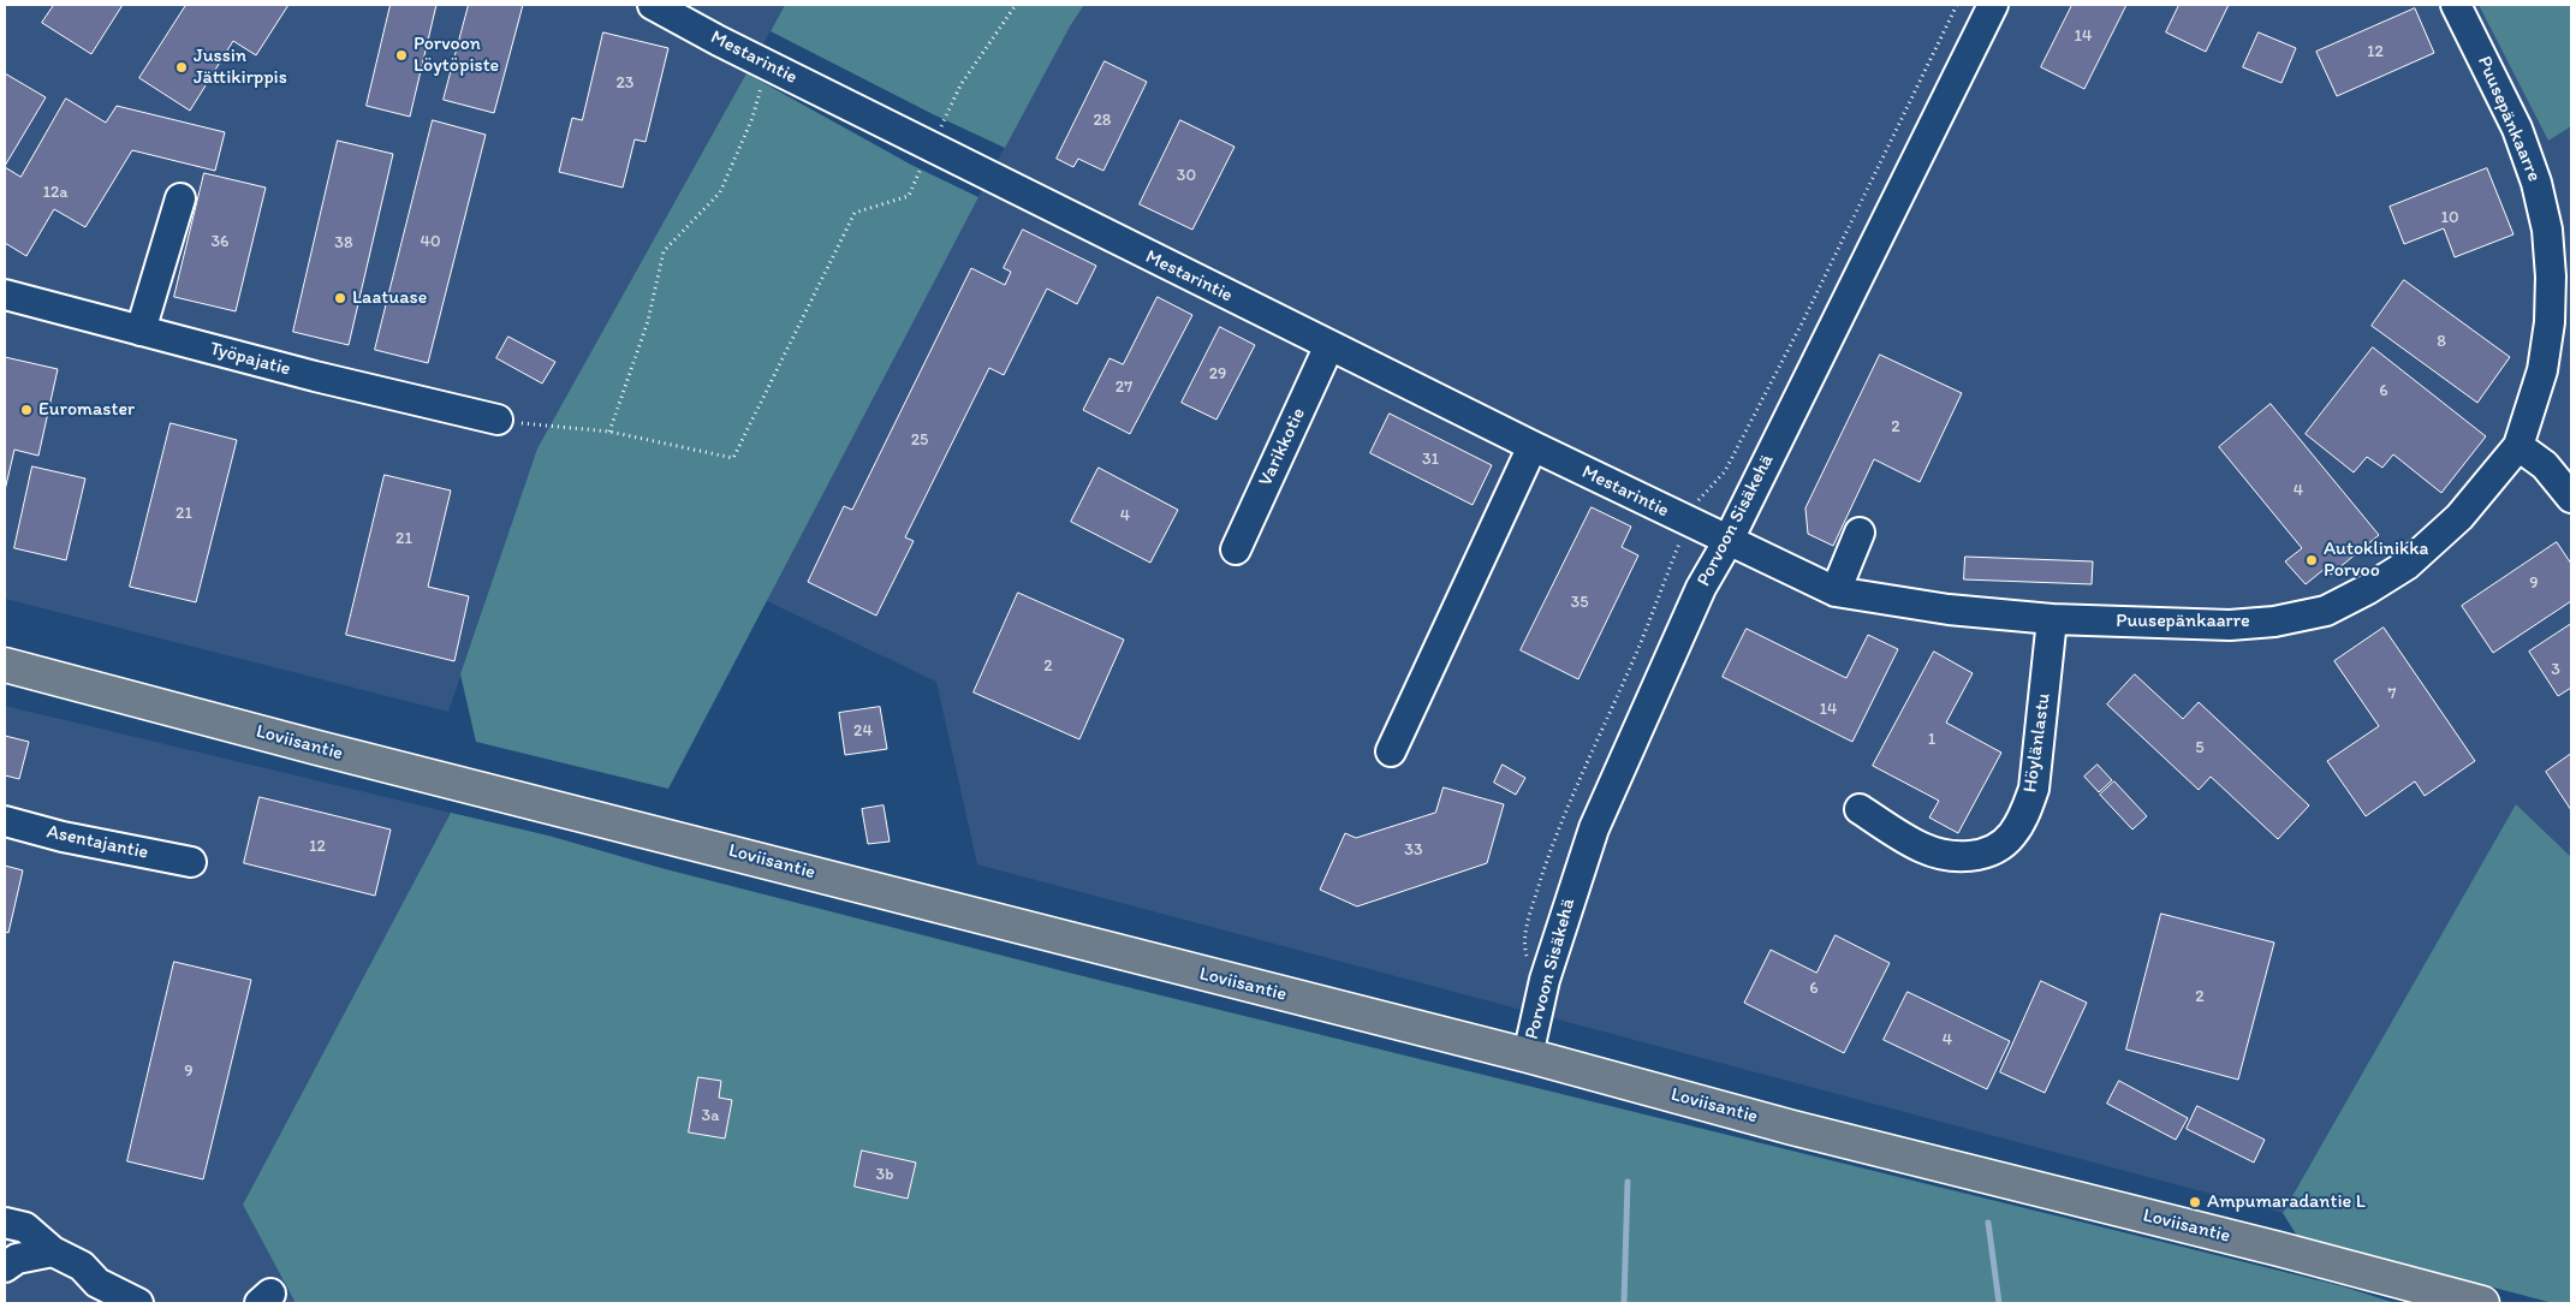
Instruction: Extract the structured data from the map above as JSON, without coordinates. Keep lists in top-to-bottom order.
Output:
{
  "streets": {
    "main road": ["Loviisantie"],
    "street": [
      "Mestarintie",
      "Puusepänkaarre",
      "Työpajatie",
      "Varikkotie",
      "Porvoon Sisäkehä",
      "Höylänlastu",
      "Asentajantie"
    ]
  },
  "crossings": [
    ["Mestarintie", "Puusepänkaarre"],
    ["Mestarintie", "Varikkotie"],
    ["Mestarintie", "Porvoon Sisäkehä"],
    ["Puusepänkaarre", "Porvoon Sisäkehä"],
    ["Puusepänkaarre", "Höylänlastu"],
    ["Porvoon Sisäkehä", "Loviisantie"]
  ],
  "places": [
    "Porvoon Löytöpiste",
    "Jussin Jättikirppis",
    "Laatuase",
    "Euromaster",
    "Autoklinikka Porvoo",
    "Ampumaradantie L"
  ],
  "house_numbers": [
    "14",
    "12",
    "23",
    "28",
    "30",
    "12a",
    "10",
    "36",
    "40",
    "38",
    "8",
    "29",
    "27",
    "6",
    "2",
    "25",
    "31",
    "4",
    "21",
    "4",
    "21",
    "9",
    "35",
    "2",
    "3",
    "7",
    "14",
    "24",
    "1",
    "5",
    "12",
    "33",
    "6",
    "2",
    "4",
    "9",
    "3a",
    "3b"
  ]
}
